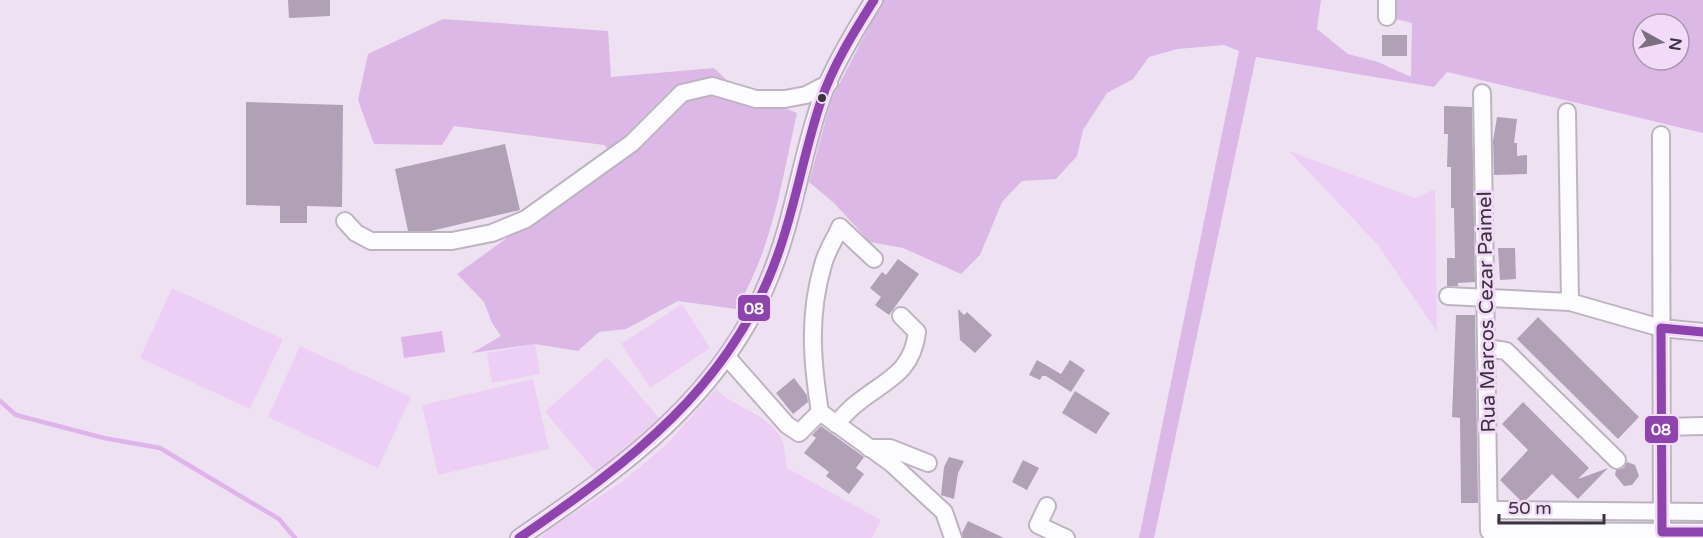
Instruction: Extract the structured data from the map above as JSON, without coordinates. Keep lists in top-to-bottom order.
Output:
{
  "streets": {
    "street": ["Rua Marcos Cezar Paimel"]
  },
  "lines": ["transit line 08"],
  "scale_bar": "50 m",
  "north": "right"
}
